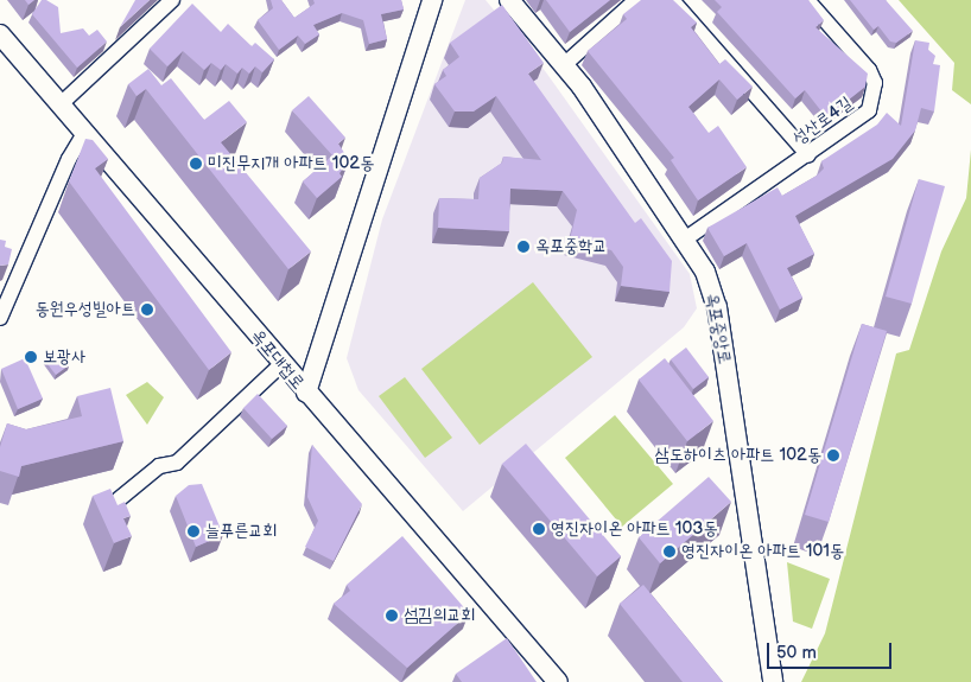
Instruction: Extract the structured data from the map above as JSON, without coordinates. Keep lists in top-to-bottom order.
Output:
{
  "streets": {
    "street": ["성산로4길", "옥포중앙로", "옥포대첩로"]
  },
  "crossings": [
    ["성산로4길", "옥포중앙로"]
  ],
  "places": [
    "미진무지개 아파트 102동",
    "옥포중학교",
    "동원우성빌아트",
    "보광사",
    "삼도하이츠 아파트 102동",
    "영진자이온 아파트 103동",
    "늘푸른교회",
    "영진자이온 아파트 101동",
    "섬김의교회"
  ],
  "scale_bar": "50 m"
}
